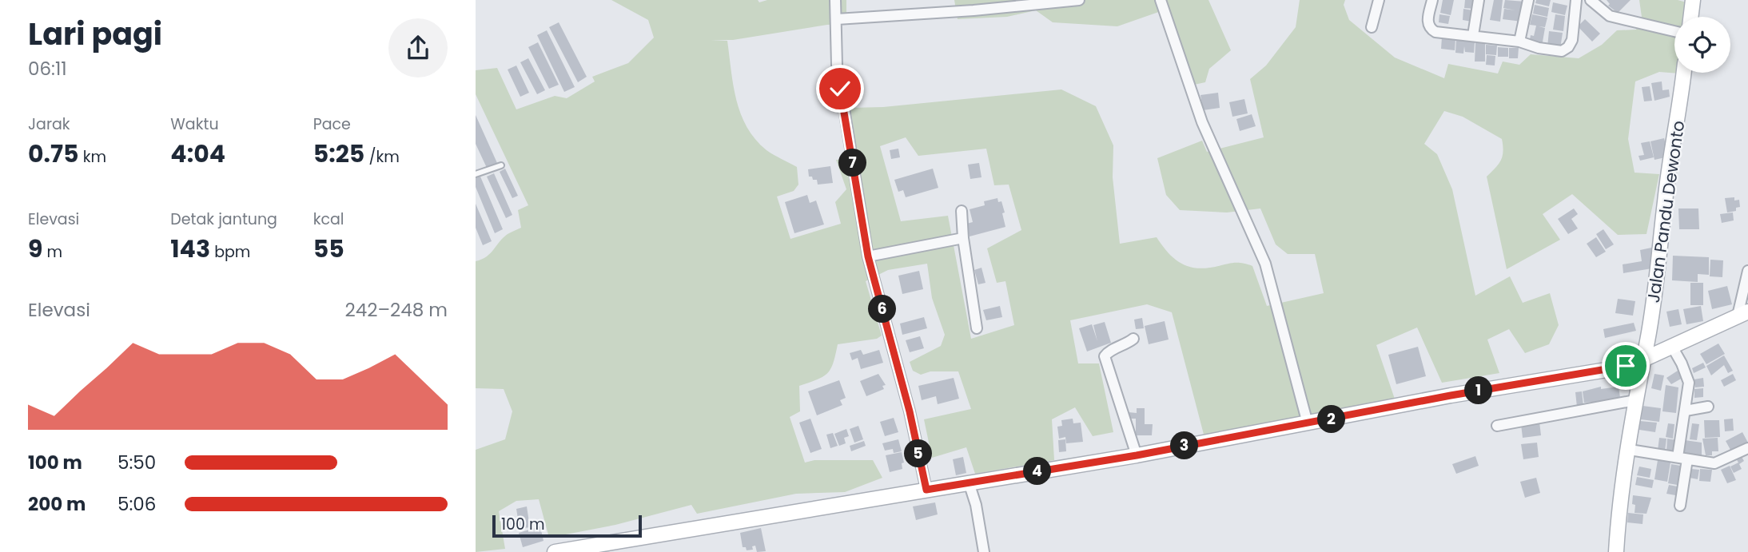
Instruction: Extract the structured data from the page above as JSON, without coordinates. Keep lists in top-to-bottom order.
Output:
{
  "streets": {
    "street": ["Jalan Pandu Dewonto"]
  },
  "scale_bar": "100 m",
  "page": {
    "heading": ["Lari pagi", "06:11"],
    "stats": [
      ["Jarak", "0.75 km"],
      ["Waktu", "4:04"],
      ["Pace", "5:25 /km"],
      ["Elevasi", "9 m"],
      ["Detak jantung", "143 bpm"],
      ["kcal", "55"]
    ],
    "pins": [
      "7",
      "6",
      "1",
      "2",
      "3",
      "5",
      "4"
    ],
    "chart": ["Elevasi", "242–248 m"],
    "list": [
      {
        "name": "100 m",
        "note": "5:50"
      },
      {
        "name": "200 m",
        "note": "5:06"
      }
    ],
    "scale": "100 m"
  }
}
